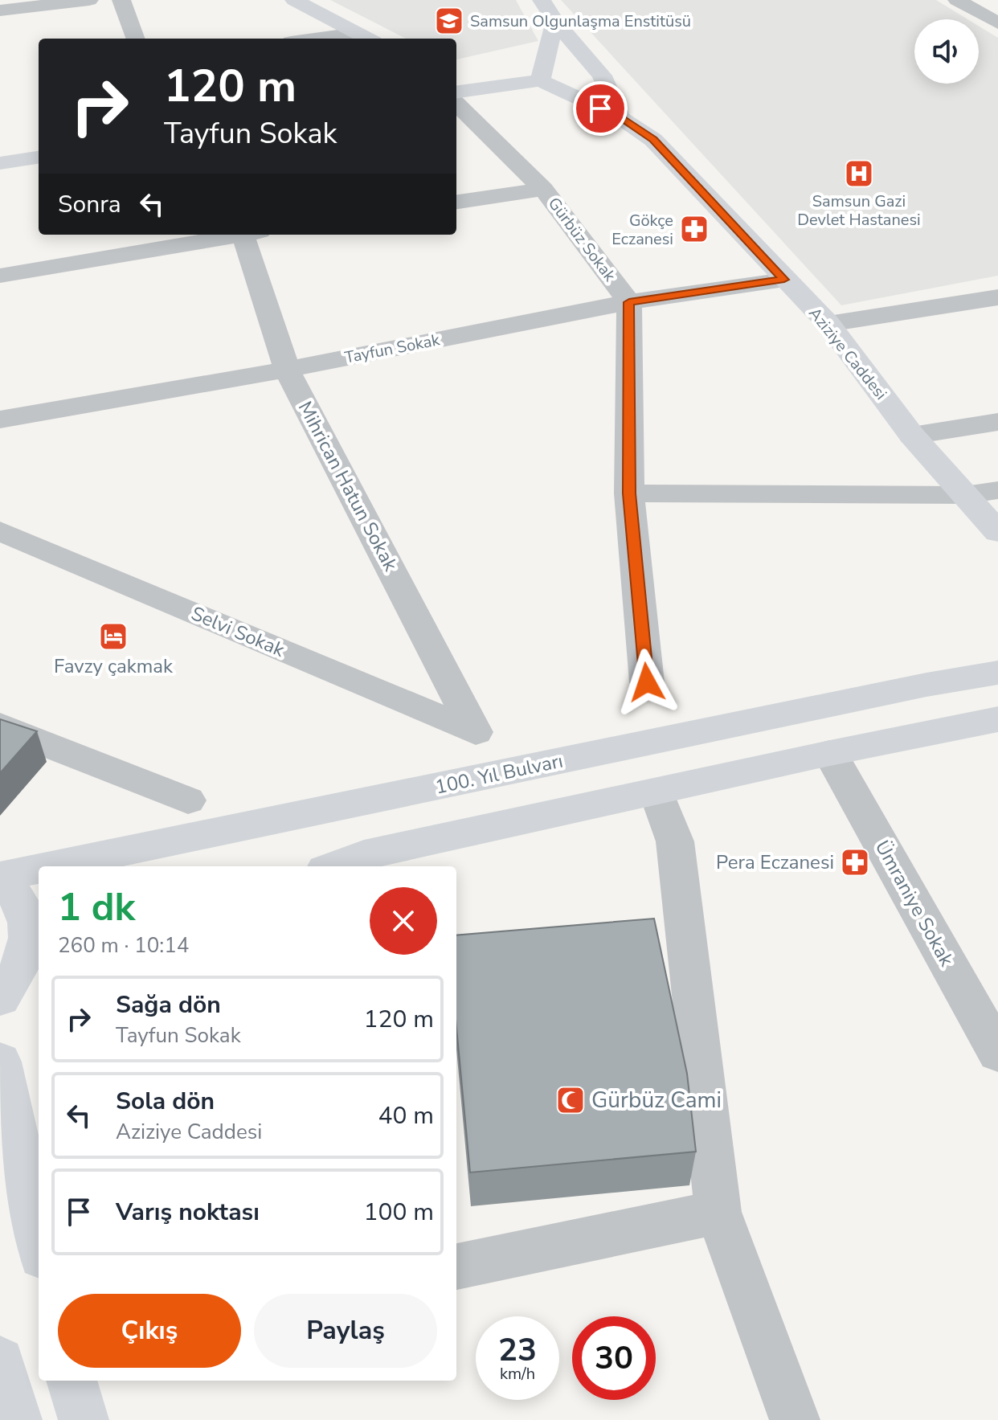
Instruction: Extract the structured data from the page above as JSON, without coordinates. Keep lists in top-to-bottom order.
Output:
{
  "streets": {
    "main road": ["Aziziye Caddesi", "100. Yıl Bulvarı"],
    "street": [
      "Gürbüz Sokak",
      "Tayfun Sokak",
      "Mihrican Hatun Sokak",
      "Selvi Sokak",
      "Ümraniye Sokak"
    ]
  },
  "crossings": [
    ["Gürbüz Sokak", "Tayfun Sokak"],
    ["Tayfun Sokak", "Aziziye Caddesi"],
    ["Tayfun Sokak", "Mihrican Hatun Sokak"],
    ["Mihrican Hatun Sokak", "Selvi Sokak"]
  ],
  "places": {
    "school or university": ["Samsun Olgunlaşma Enstitüsü"],
    "hospital": ["Samsun Gazi Devlet Hastanesi"],
    "pharmacy": ["Gökçe Eczanesi", "Pera Eczanesi"],
    "hotel": ["Favzy çakmak"],
    "mosque": ["Gürbüz Cami"]
  },
  "page": {
    "turn": ["120 m", "Tayfun Sokak"],
    "then": "Sonra",
    "heading": ["1 dk", "260 m · 10:14"],
    "list": [
      {
        "name": "Sağa dön",
        "note": "Tayfun Sokak",
        "value": "120 m"
      },
      {
        "name": "Sola dön",
        "note": "Aziziye Caddesi",
        "value": "40 m"
      },
      {
        "name": "Varış noktası",
        "value": "100 m"
      }
    ],
    "buttons": ["Çıkış", "Paylaş"],
    "speed": "23 km/h",
    "limit": "30"
  }
}
